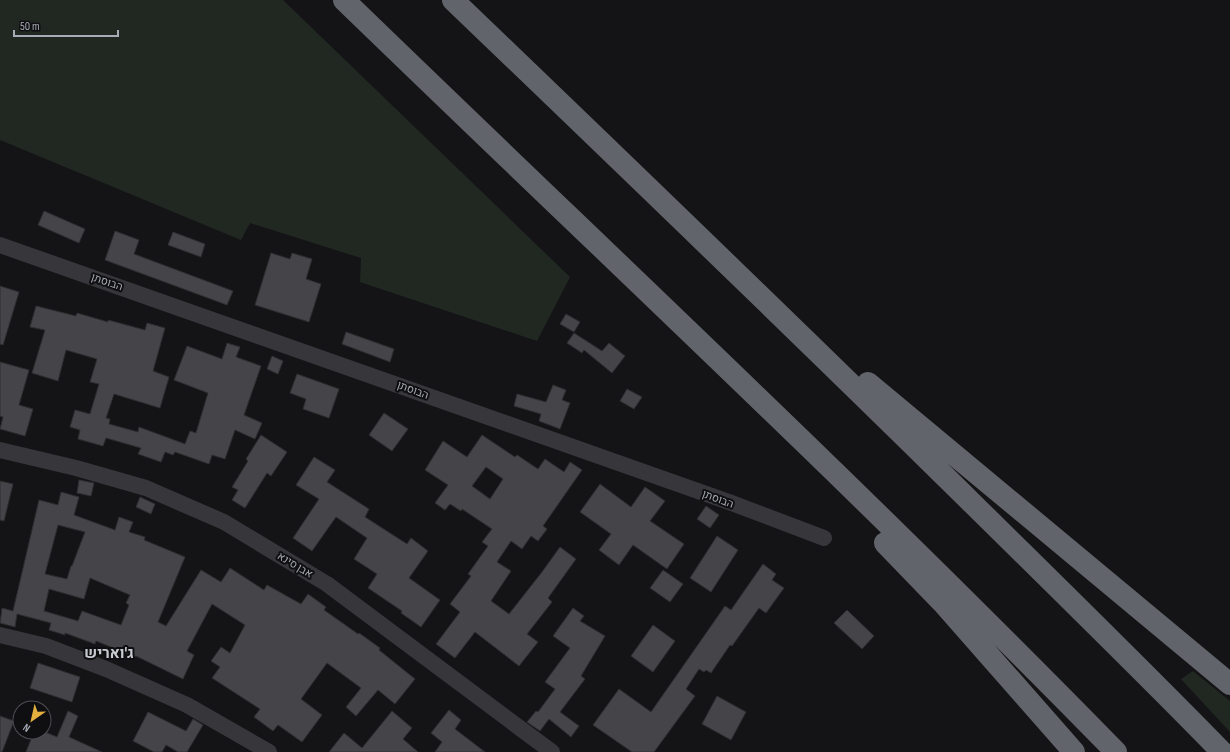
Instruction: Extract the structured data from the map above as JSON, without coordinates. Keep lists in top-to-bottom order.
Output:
{
  "streets": {
    "street": ["הבוסתן", "אבן סינא"]
  },
  "districts": ["ג'ואריש"],
  "scale_bar": "50 m",
  "north": "bottom left"
}
